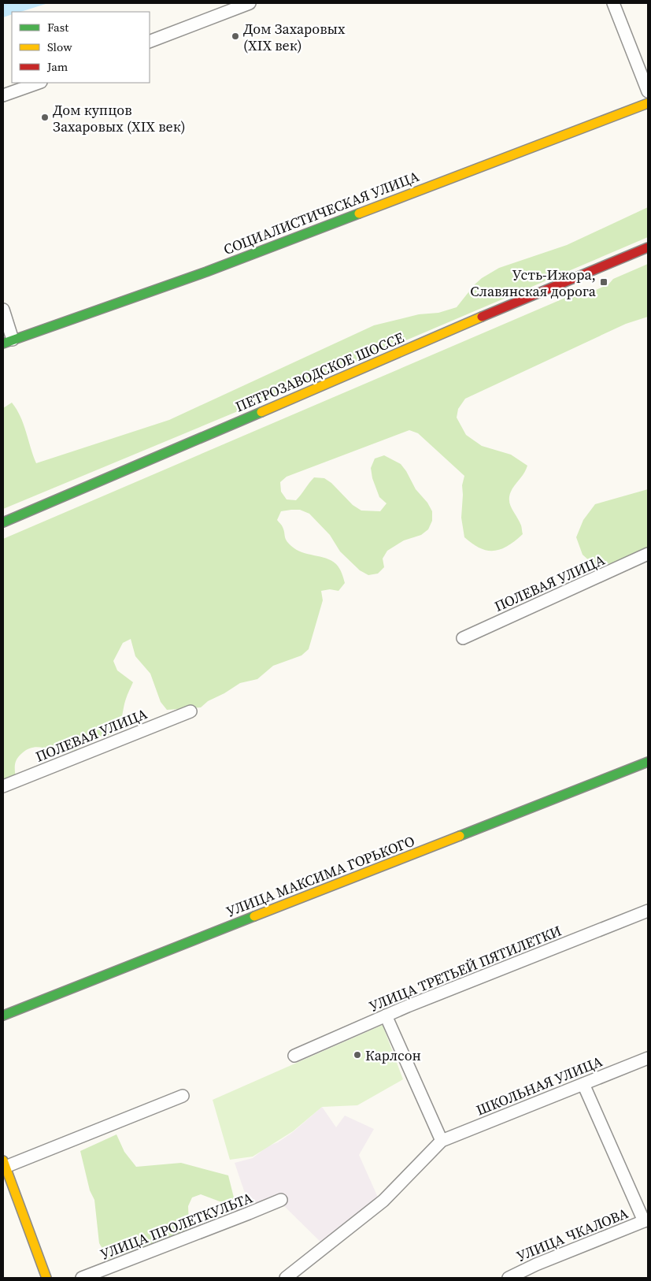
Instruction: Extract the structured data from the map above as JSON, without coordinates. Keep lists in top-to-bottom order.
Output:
{
  "streets": {
    "street": [
      "СОЦИАЛИСТИЧЕСКАЯ УЛИЦА",
      "ПЕТРОЗАВОДСКОЕ ШОССЕ",
      "ПОЛЕВАЯ УЛИЦА",
      "УЛИЦА МАКСИМА ГОРЬКОГО",
      "УЛИЦА ТРЕТЬЕЙ ПЯТИЛЕТКИ",
      "ШКОЛЬНАЯ УЛИЦА",
      "УЛИЦА ПРОЛЕТКУЛЬТА",
      "УЛИЦА ЧКАЛОВА"
    ]
  },
  "places": {
    "other": ["Дом Захаровых (XIX век)", "Дом купцов Захаровых (XIX век)", "Карлсон"],
    "transit": ["Усть-Ижора, Славянская дорога"]
  },
  "legend": ["Fast", "Slow", "Jam"]
}
